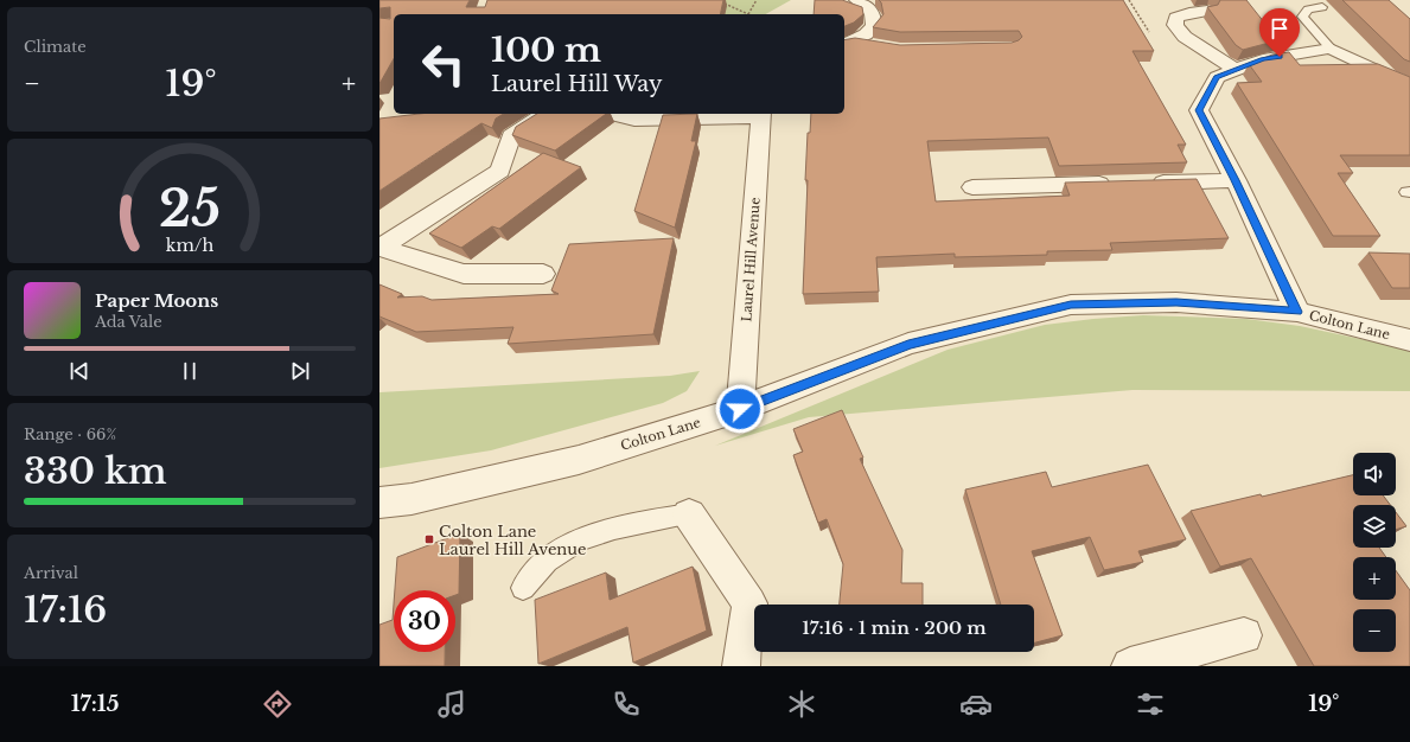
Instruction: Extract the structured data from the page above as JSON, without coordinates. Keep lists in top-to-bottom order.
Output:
{
  "streets": {
    "street": ["Laurel Hill Avenue", "Colton Lane"]
  },
  "crossings": [
    ["Laurel Hill Avenue", "Colton Lane"]
  ],
  "places": {
    "transit": ["Colton Lane Laurel Hill Avenue"]
  },
  "page": {
    "tile": [
      "Climate",
      ["Range · 66%", "330 km"],
      ["Arrival", "17:16"]
    ],
    "turn": ["100 m", "Laurel Hill Way"],
    "heat": ["−", "19°", "+"],
    "song": ["Paper Moons", "Ada Vale"],
    "map_buttons": ["+", "−"],
    "limit": "30",
    "trip": "17:16 · 1 min · 200 m",
    "tabs": ["17:15", "19°"],
    "gauge": ["25", "km/h"]
  }
}
